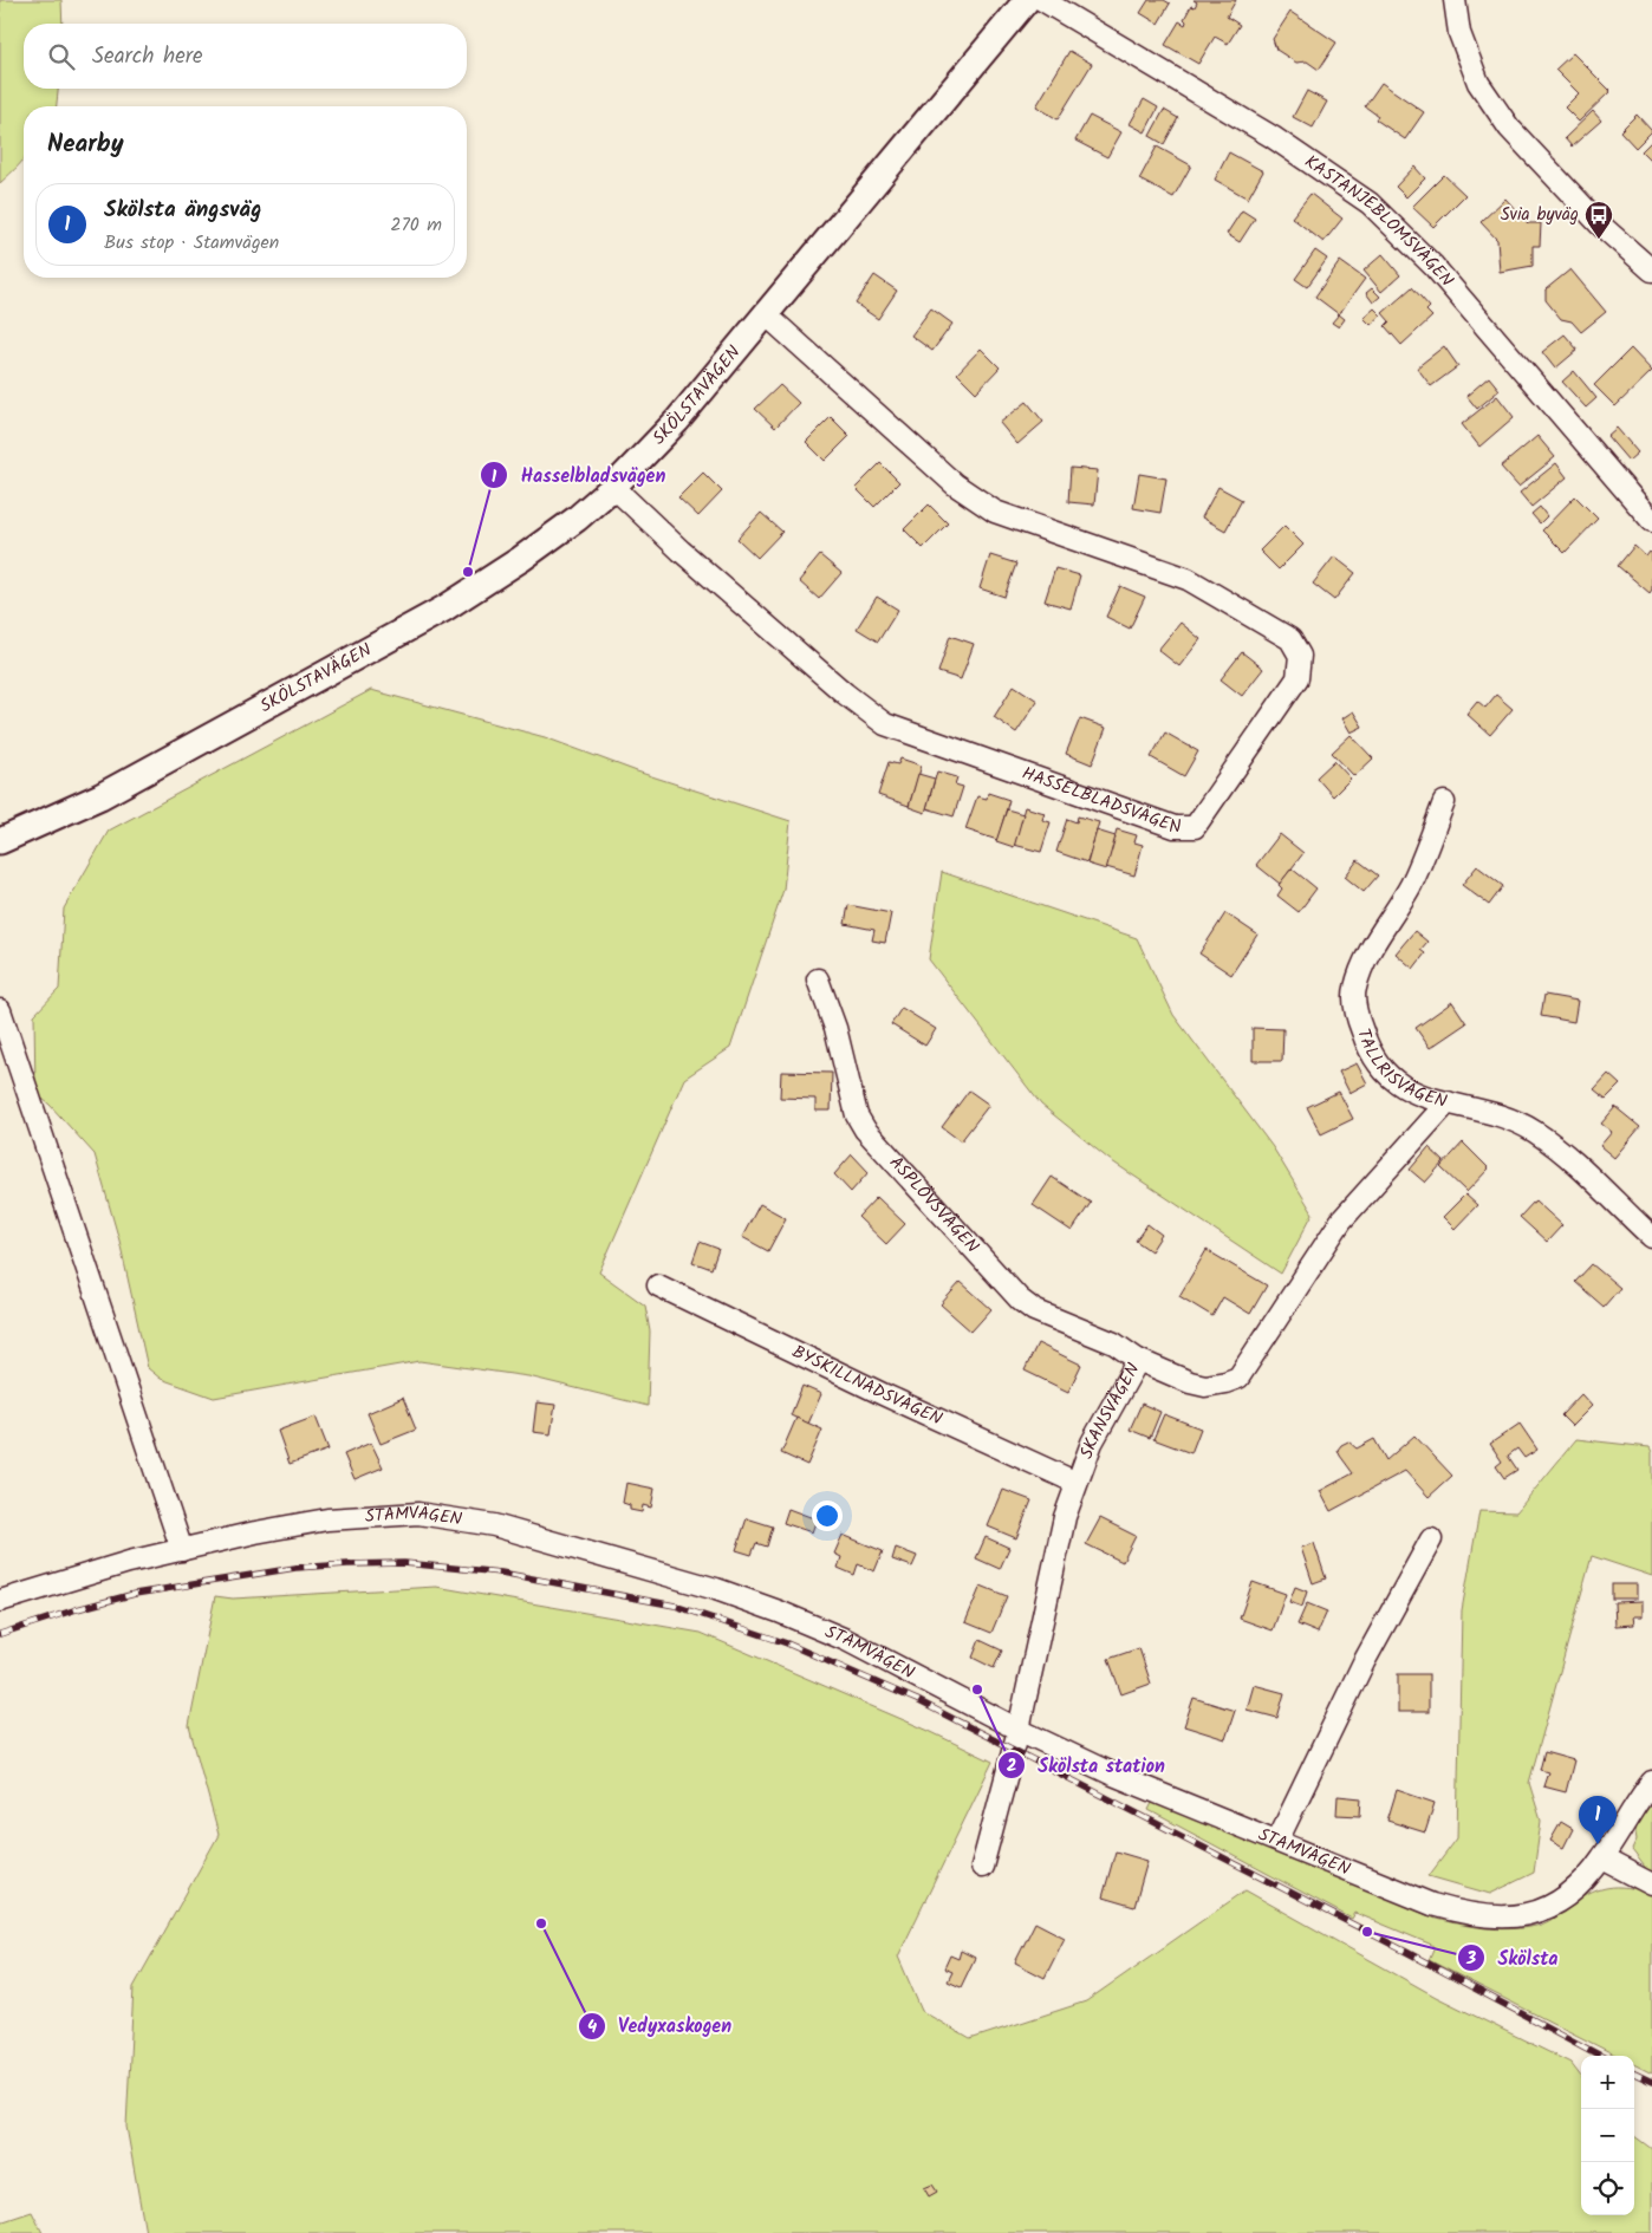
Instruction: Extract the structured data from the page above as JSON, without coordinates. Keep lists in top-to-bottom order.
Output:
{
  "streets": {
    "street": [
      "KASTANJEBLOMSVÄGEN",
      "SKÖLSTAVÄGEN",
      "HASSELBLADSVÄGEN",
      "TALLRISVÄGEN",
      "ASPLÖVSVÄGEN",
      "BYSKILLNADSVÄGEN",
      "SKANSVÄGEN",
      "STAMVÄGEN"
    ]
  },
  "crossings": [
    ["SKÖLSTAVÄGEN", "HASSELBLADSVÄGEN"],
    ["TALLRISVÄGEN", "SKANSVÄGEN"],
    ["ASPLÖVSVÄGEN", "SKANSVÄGEN"],
    ["BYSKILLNADSVÄGEN", "SKANSVÄGEN"],
    ["SKANSVÄGEN", "STAMVÄGEN"]
  ],
  "places": {
    "bus stop": ["Svia byväg"],
    "other": [
      "Hasselbladsvägen",
      "Skölsta station",
      "Vedyxaskogen",
      "Skölsta"
    ]
  },
  "page": {
    "search": "Search here",
    "heading": "Nearby",
    "list": [
      {
        "mark": "1",
        "name": "Skölsta ängsväg",
        "note": "Bus stop · Stamvägen",
        "value": "270 m"
      }
    ],
    "pins": "1",
    "map_buttons": ["+", "−"]
  }
}
